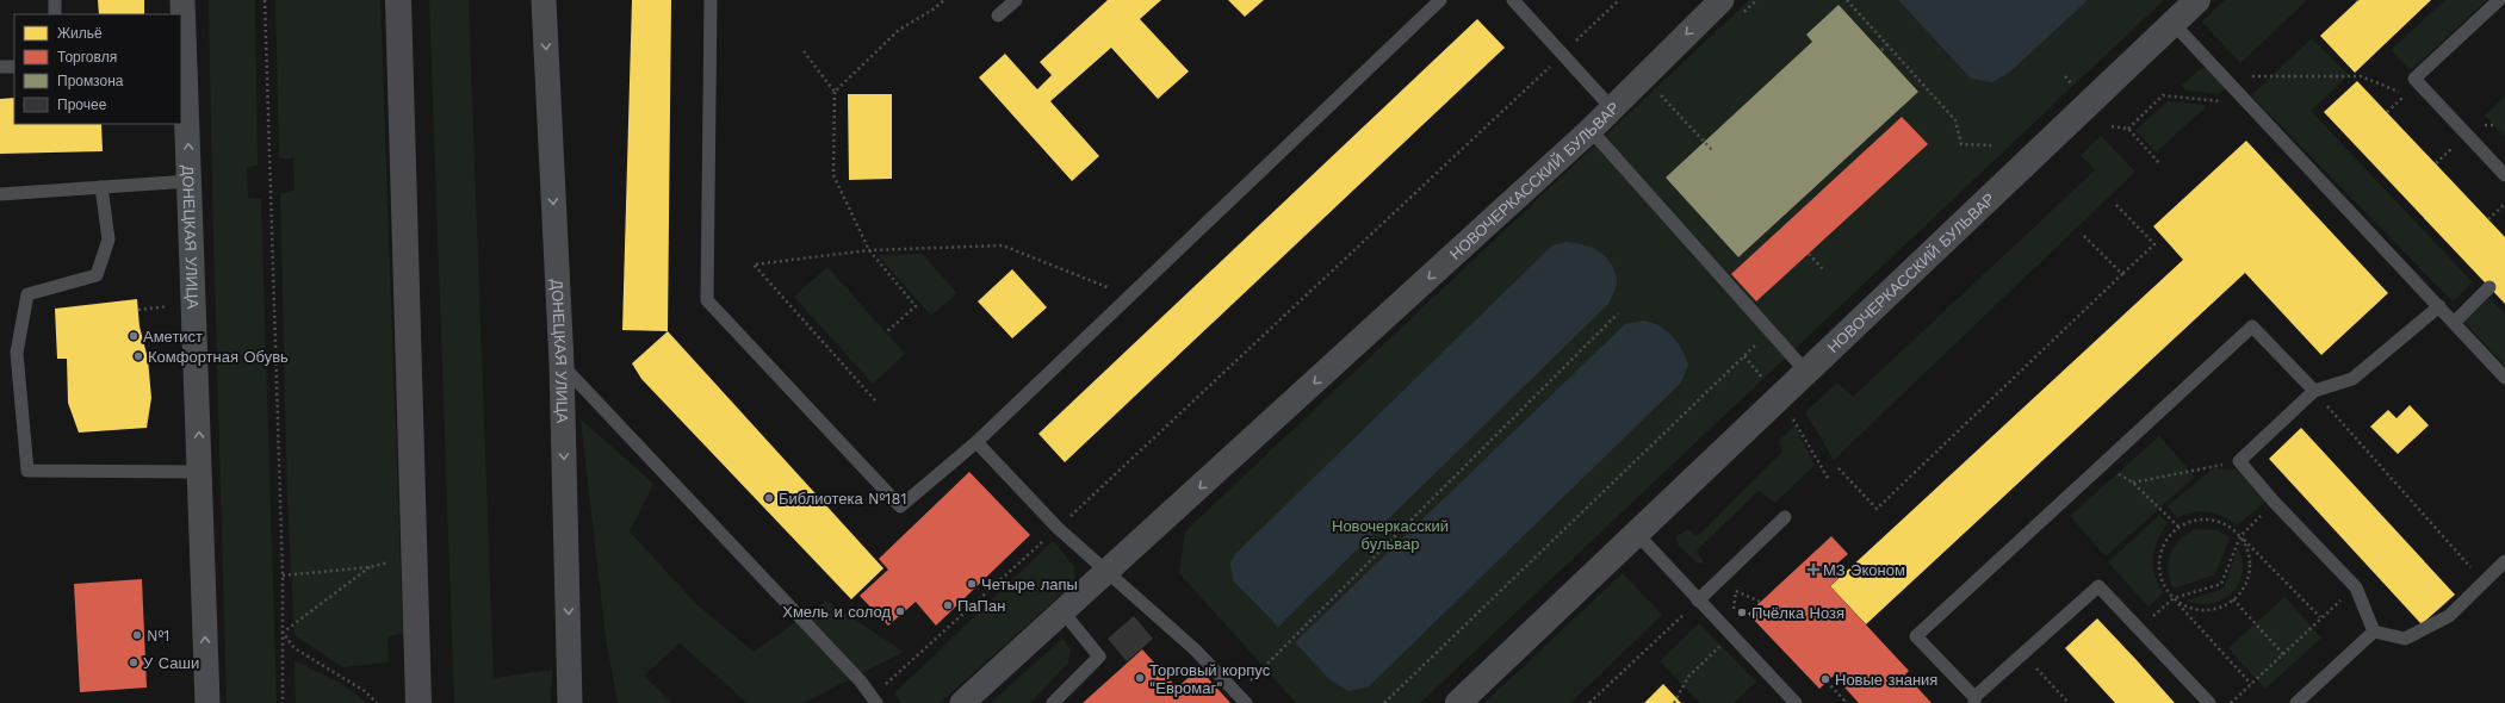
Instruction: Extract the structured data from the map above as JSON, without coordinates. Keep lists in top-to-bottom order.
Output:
{
  "streets": {
    "street": ["НОВОЧЕРКАССКИЙ БУЛЬВАР", "ДОНЕЦКАЯ УЛИЦА"]
  },
  "one_way": ["НОВОЧЕРКАССКИЙ БУЛЬВАР"],
  "parks": ["Новочеркасский бульвар"],
  "places": {
    "other": [
      "Аметист",
      "Комфортная Обувь",
      "Библиотека №181",
      "Четыре лапы",
      "ПаПан",
      "Хмель и солод",
      "Пчёлка Нозя",
      "№1",
      "У Саши",
      "Торговый корпус \"Евромаг\"",
      "Новые знания"
    ],
    "health": ["МЗ Эконом"]
  },
  "legend": [
    "Жильё",
    "Торговля",
    "Промзона",
    "Прочее"
  ]
}
